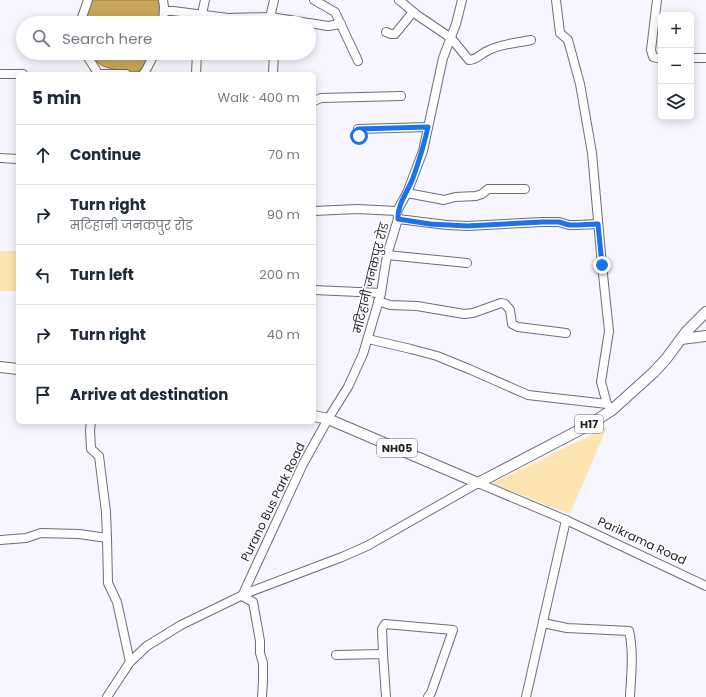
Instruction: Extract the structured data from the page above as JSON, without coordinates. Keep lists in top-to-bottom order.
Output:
{
  "streets": {
    "main road": ["H17", "NH05"],
    "street": ["मटिहानी जनकपुर रोड", "Purano Bus Park Road", "Parikrama Road"]
  },
  "crossings": [
    ["मटिहानी जनकपुर रोड", "NH05"],
    ["मटिहानी जनकपुर रोड", "Purano Bus Park Road"],
    ["H17", "NH05"],
    ["NH05", "Purano Bus Park Road"],
    ["NH05", "Parikrama Road"]
  ],
  "page": {
    "map_buttons": ["+", "−"],
    "search": "Search here",
    "heading": ["5 min", "Walk · 400 m"],
    "list": [
      ["Continue", "70 m"],
      ["Turn right", "मटिहानी जनकपुर रोड", "90 m"],
      ["Turn left", "200 m"],
      ["Turn right", "40 m"],
      "Arrive at destination"
    ]
  }
}
